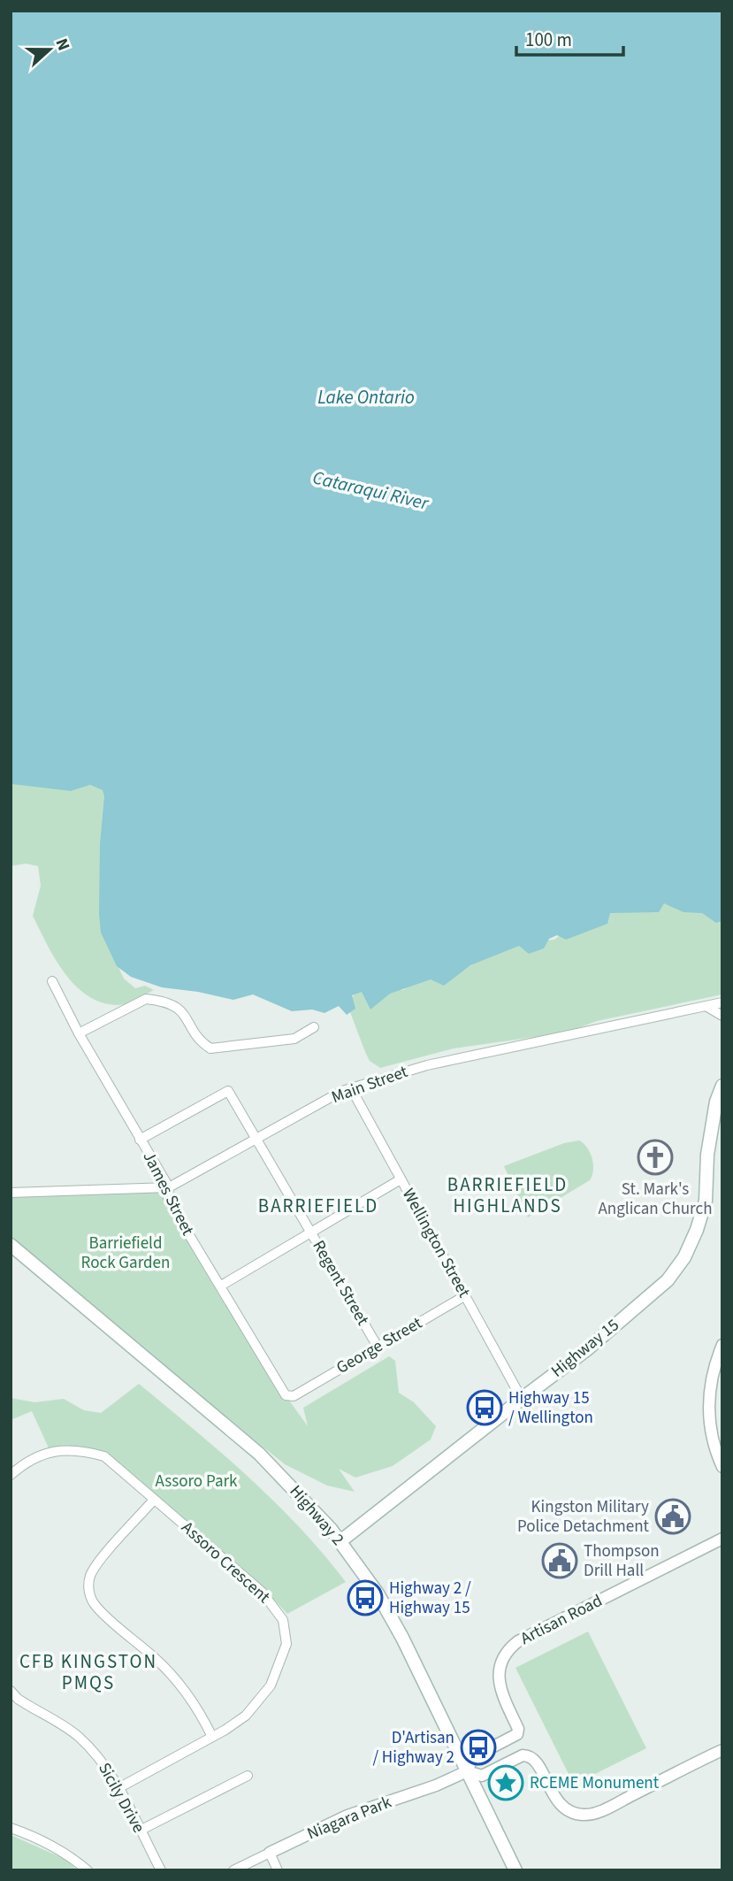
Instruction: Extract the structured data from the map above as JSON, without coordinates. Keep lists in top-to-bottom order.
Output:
{
  "streets": {
    "main road": ["Highway 15", "Highway 2"],
    "street": [
      "Main Street",
      "James Street",
      "Wellington Street",
      "Regent Street",
      "George Street",
      "Assoro Crescent",
      "Artisan Road",
      "Sicily Drive",
      "Niagara Park"
    ]
  },
  "crossings": [
    ["Main Street", "James Street"],
    ["Main Street", "Wellington Street"],
    ["Main Street", "Regent Street"],
    ["James Street", "Regent Street"],
    ["James Street", "George Street"],
    ["Wellington Street", "George Street"],
    ["Wellington Street", "Highway 15"],
    ["Regent Street", "George Street"],
    ["Highway 15", "Highway 2"],
    ["Highway 2", "Artisan Road"],
    ["Highway 2", "Niagara Park"],
    ["Assoro Crescent", "Sicily Drive"],
    ["Artisan Road", "Niagara Park"]
  ],
  "districts": ["BARRIEFIELD HIGHLANDS", "BARRIEFIELD", "CFB KINGSTON PMQS"],
  "water": ["Lake Ontario", "Cataraqui River"],
  "parks": ["Barriefield Rock Garden", "Assoro Park"],
  "places": {
    "church": ["St. Mark's Anglican Church"],
    "bus stop": ["Highway 15 / Wellington", "Highway 2 / Highway 15", "D'Artisan / Highway 2"],
    "public building": ["Kingston Military Police Detachment", "Thompson Drill Hall"],
    "place": ["RCEME Monument"]
  },
  "scale_bar": "100 m",
  "north": "right"
}
